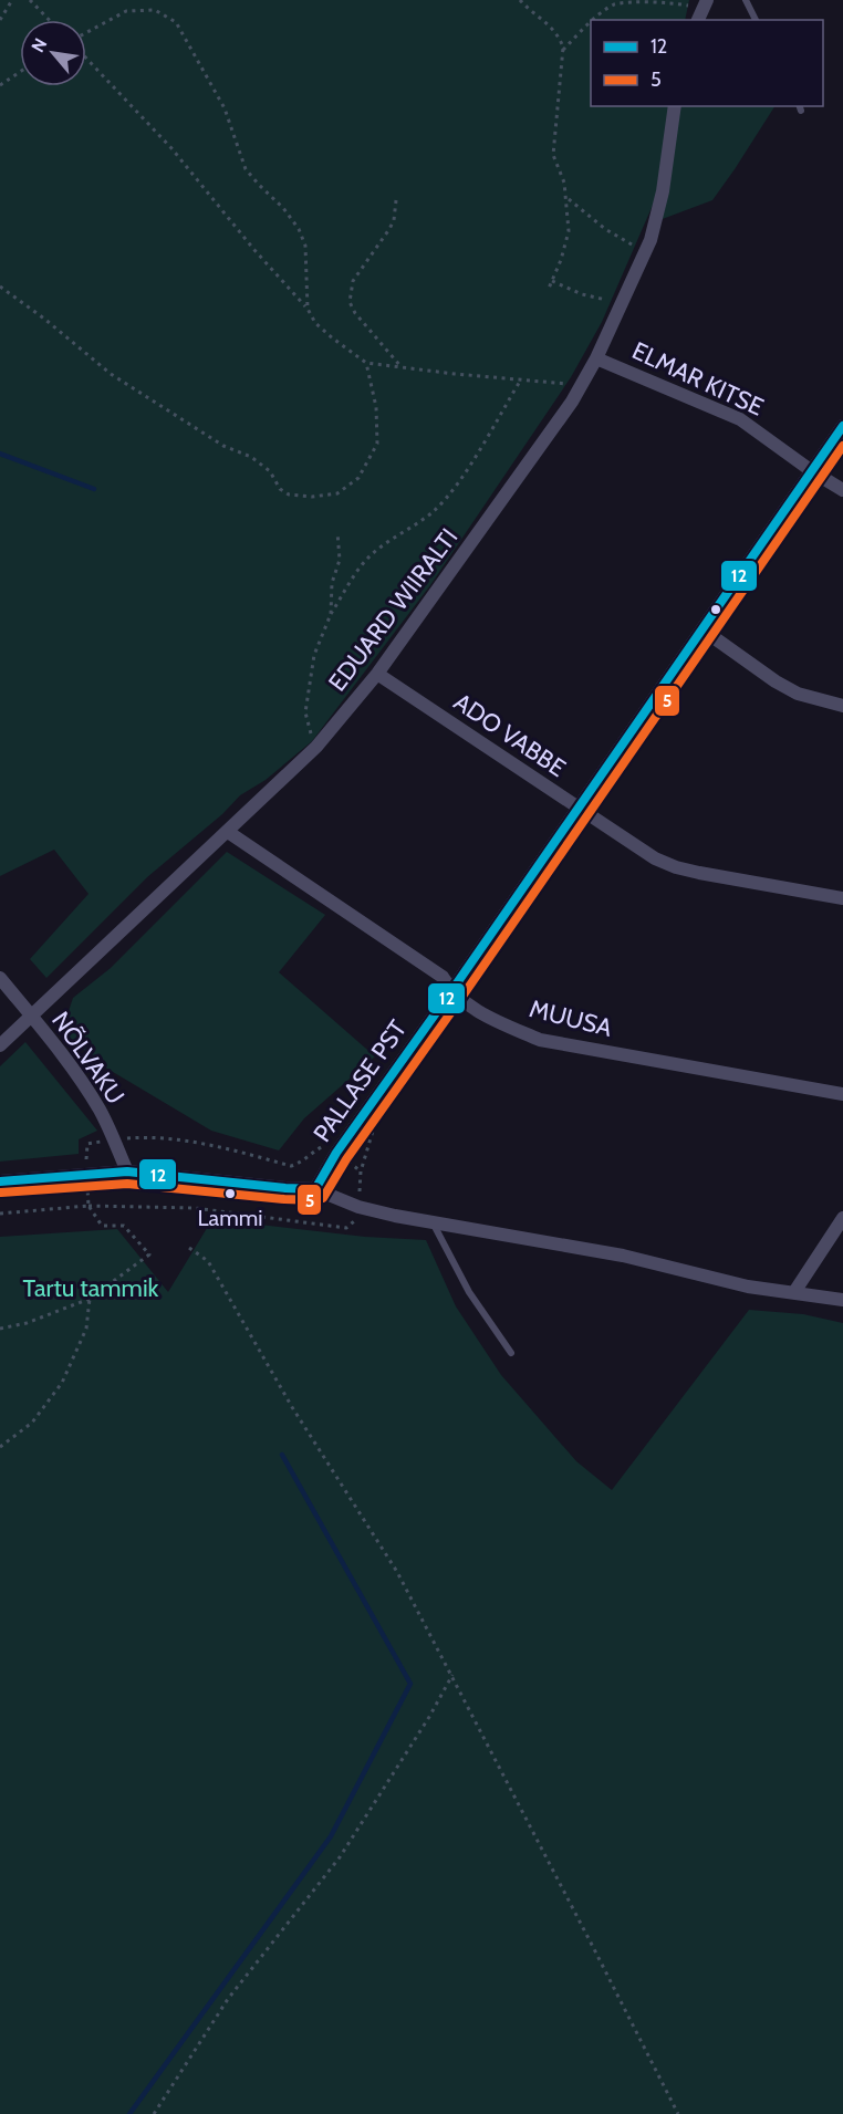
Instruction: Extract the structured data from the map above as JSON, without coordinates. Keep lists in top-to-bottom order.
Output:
{
  "streets": {
    "street": [
      "ELMAR KITSE",
      "EDUARD WIIRALTI",
      "ADO VABBE",
      "MUUSA",
      "NÕLVAKU",
      "PALLASE PST"
    ]
  },
  "crossings": [
    ["ELMAR KITSE", "EDUARD WIIRALTI"],
    ["ELMAR KITSE", "PALLASE PST"],
    ["EDUARD WIIRALTI", "ADO VABBE"],
    ["EDUARD WIIRALTI", "MUUSA"],
    ["EDUARD WIIRALTI", "NÕLVAKU"],
    ["ADO VABBE", "PALLASE PST"],
    ["MUUSA", "PALLASE PST"]
  ],
  "parks": ["Tartu tammik"],
  "places": ["Lammi"],
  "lines": ["transit line 12", "transit line 5"],
  "legend": ["12", "5"],
  "north": "top left"
}
